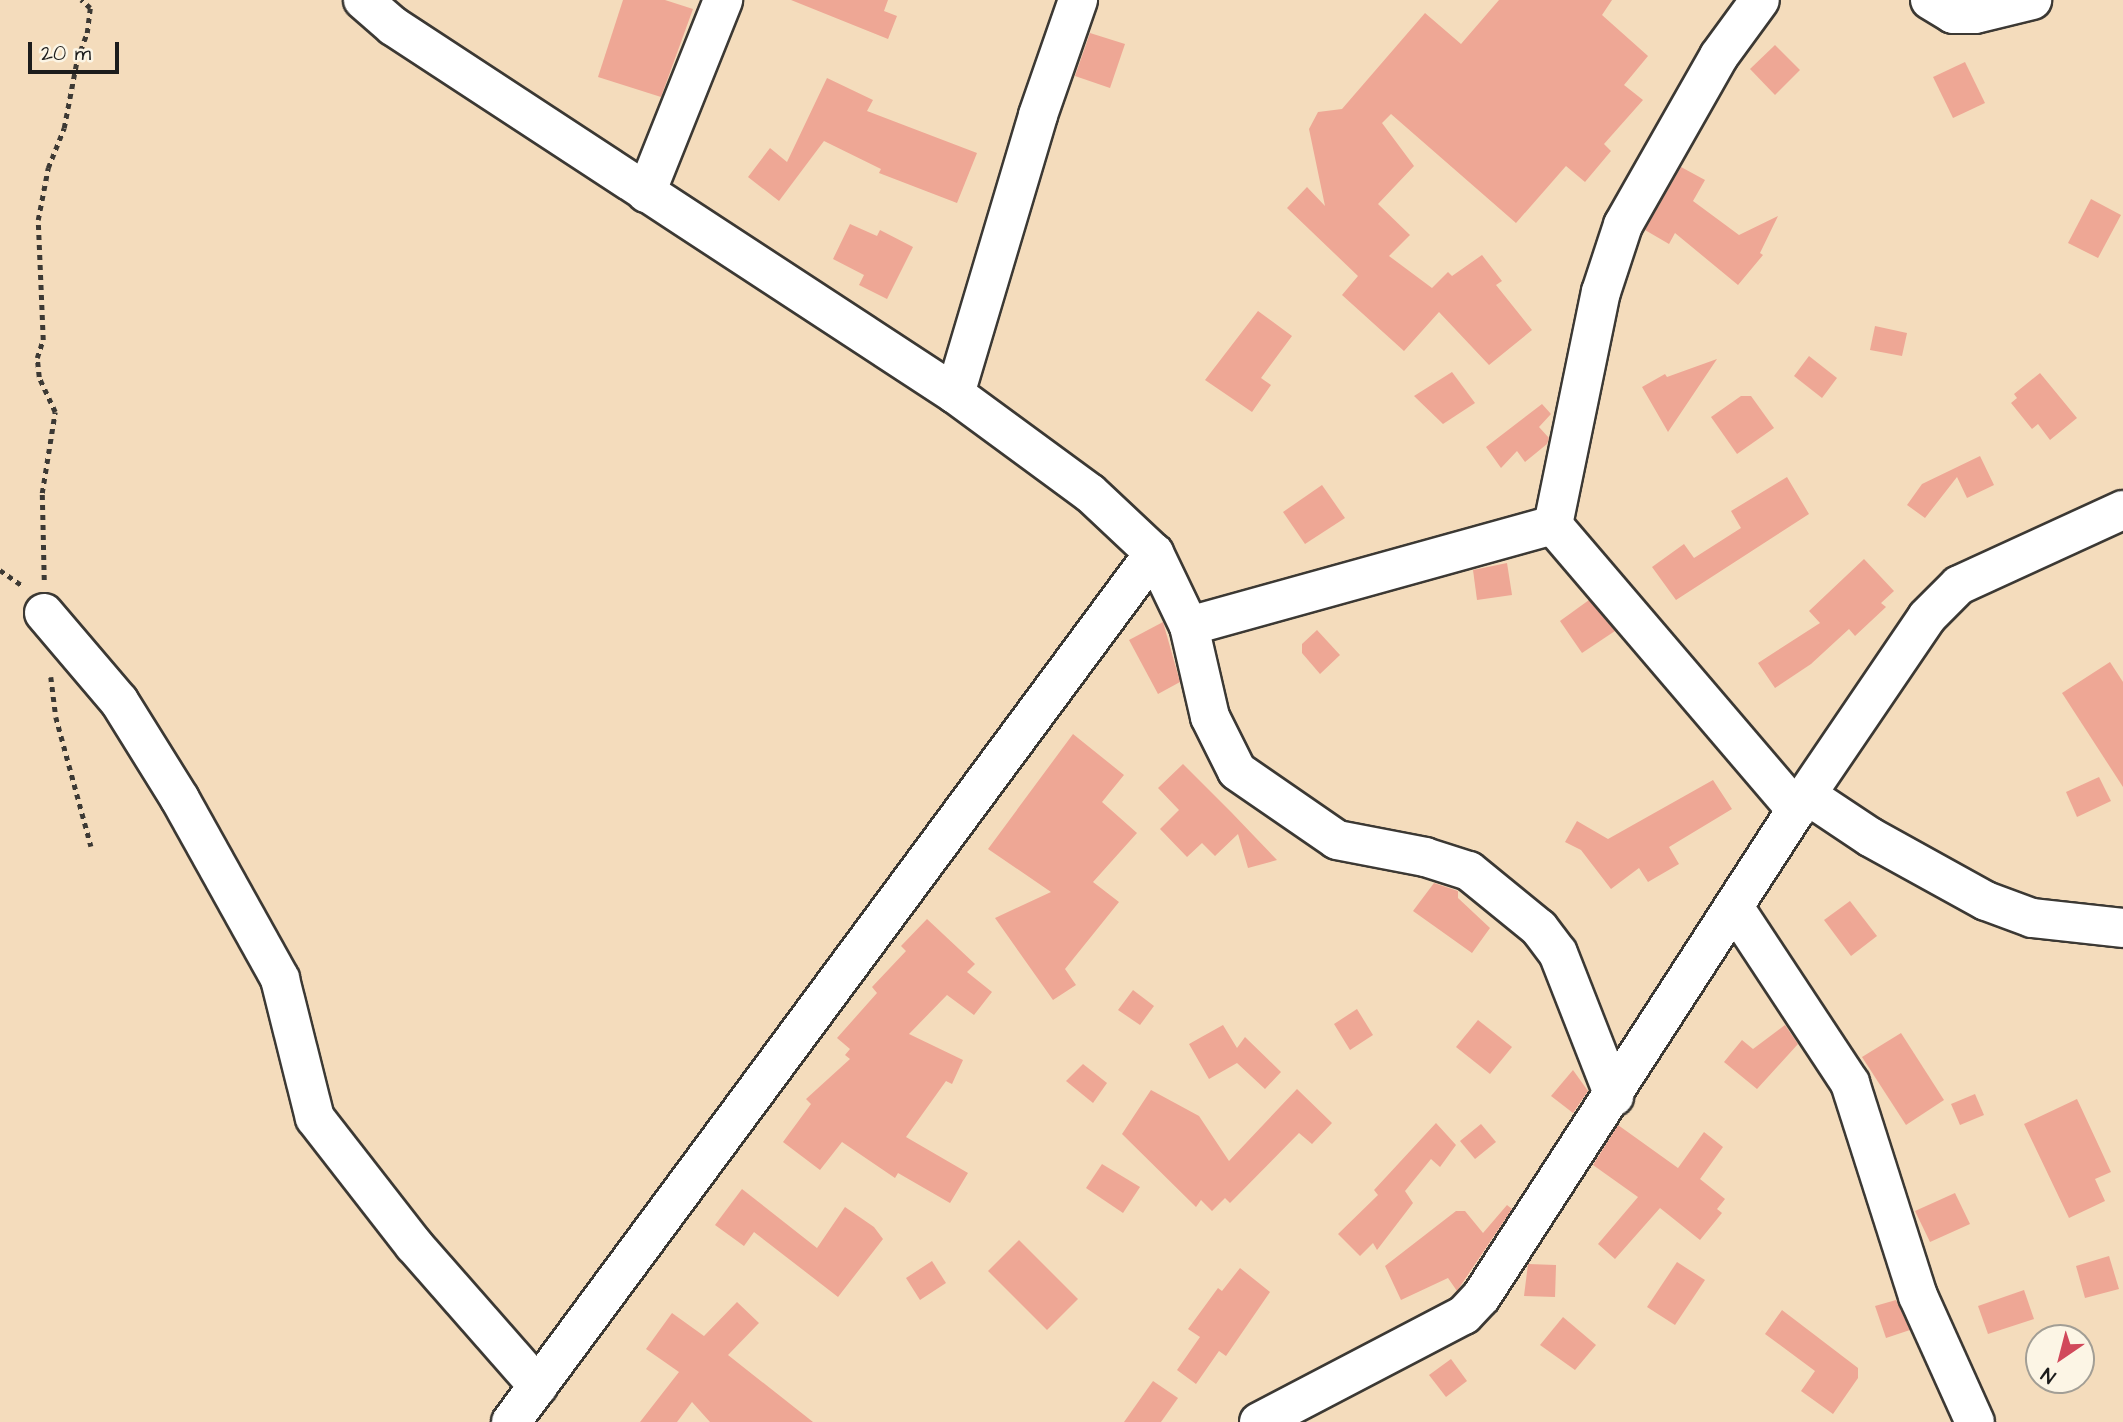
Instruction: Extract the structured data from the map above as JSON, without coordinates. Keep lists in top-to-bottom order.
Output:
{
  "scale_bar": "20 m",
  "north": "bottom left"
}
